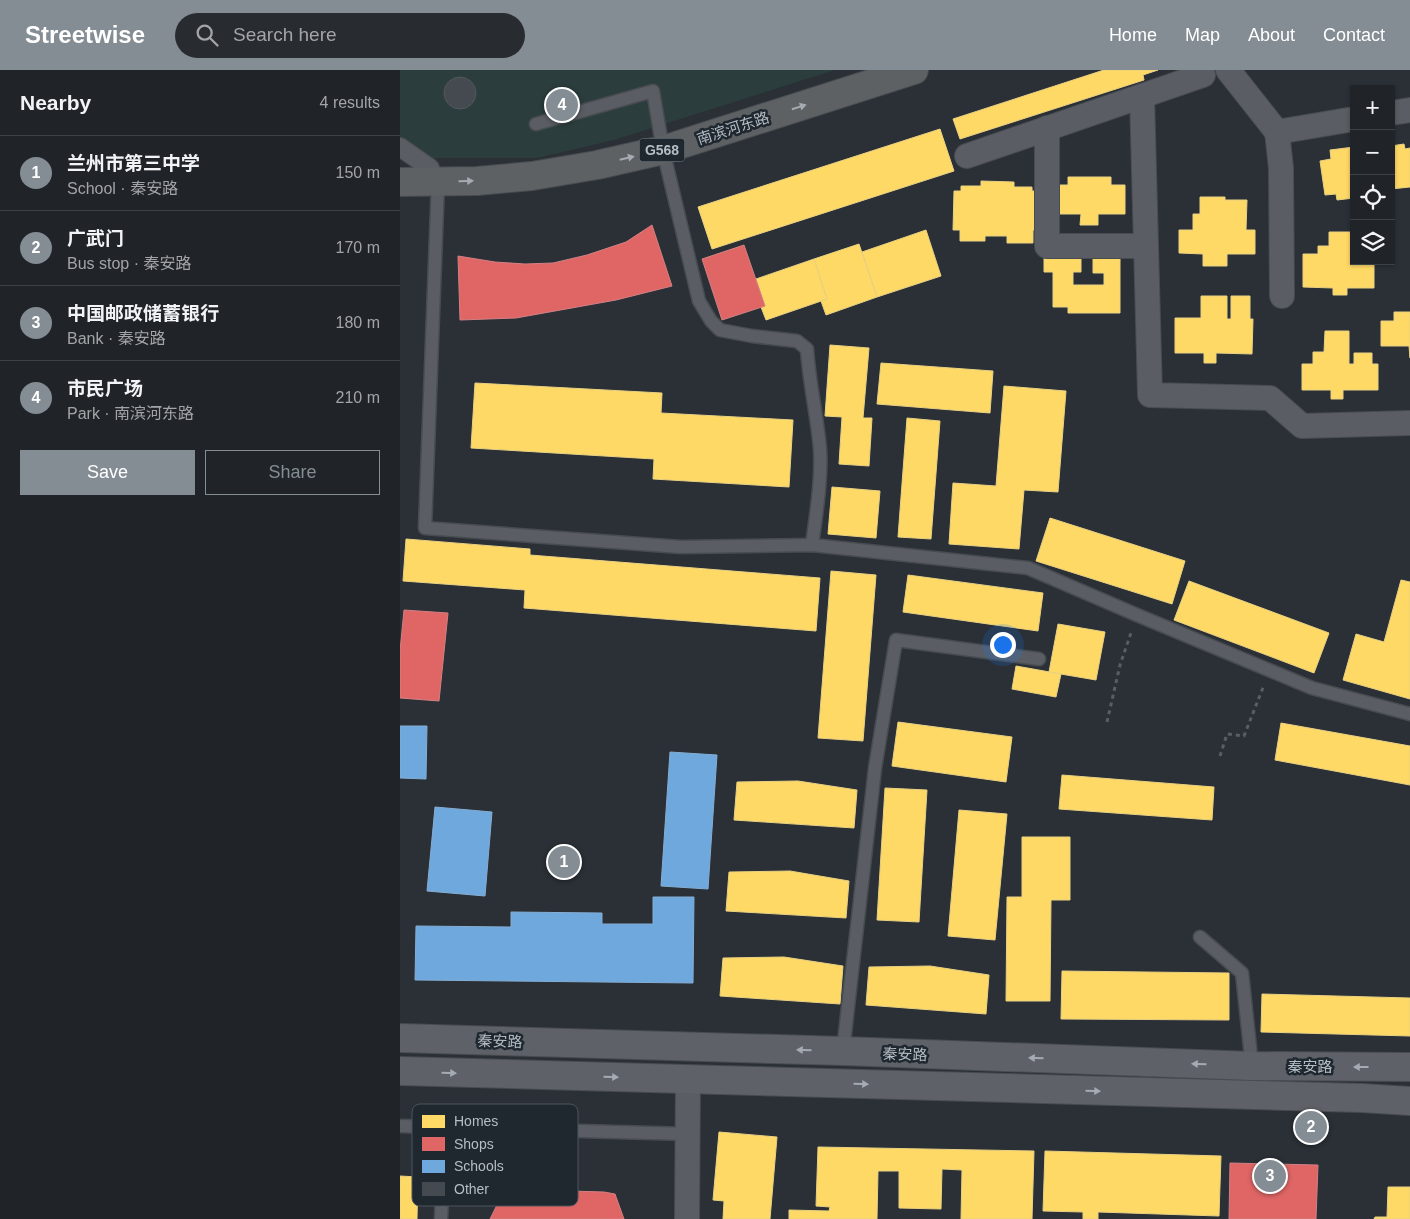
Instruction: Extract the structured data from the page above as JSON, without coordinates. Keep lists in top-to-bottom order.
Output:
{
  "streets": {
    "highway": ["南滨河东路", "G568"],
    "main road": ["秦安路"]
  },
  "one_way": ["南滨河东路"],
  "legend": [
    "Homes",
    "Shops",
    "Schools",
    "Other"
  ],
  "page": {
    "header": "Streetwise",
    "search": "Search here",
    "nav": [
      "Home",
      "Map",
      "About",
      "Contact"
    ],
    "heading": ["Nearby", "4 results"],
    "map_buttons": ["+", "−"],
    "pins": [
      "4",
      "1",
      "2",
      "3"
    ],
    "list": [
      {
        "mark": "1",
        "name": "兰州市第三中学",
        "note": "School · 秦安路",
        "value": "150 m"
      },
      {
        "mark": "2",
        "name": "广武门",
        "note": "Bus stop · 秦安路",
        "value": "170 m"
      },
      {
        "mark": "3",
        "name": "中国邮政储蓄银行",
        "note": "Bank · 秦安路",
        "value": "180 m"
      },
      {
        "mark": "4",
        "name": "市民广场",
        "note": "Park · 南滨河东路",
        "value": "210 m"
      }
    ],
    "buttons": ["Save", "Share"]
  }
}
